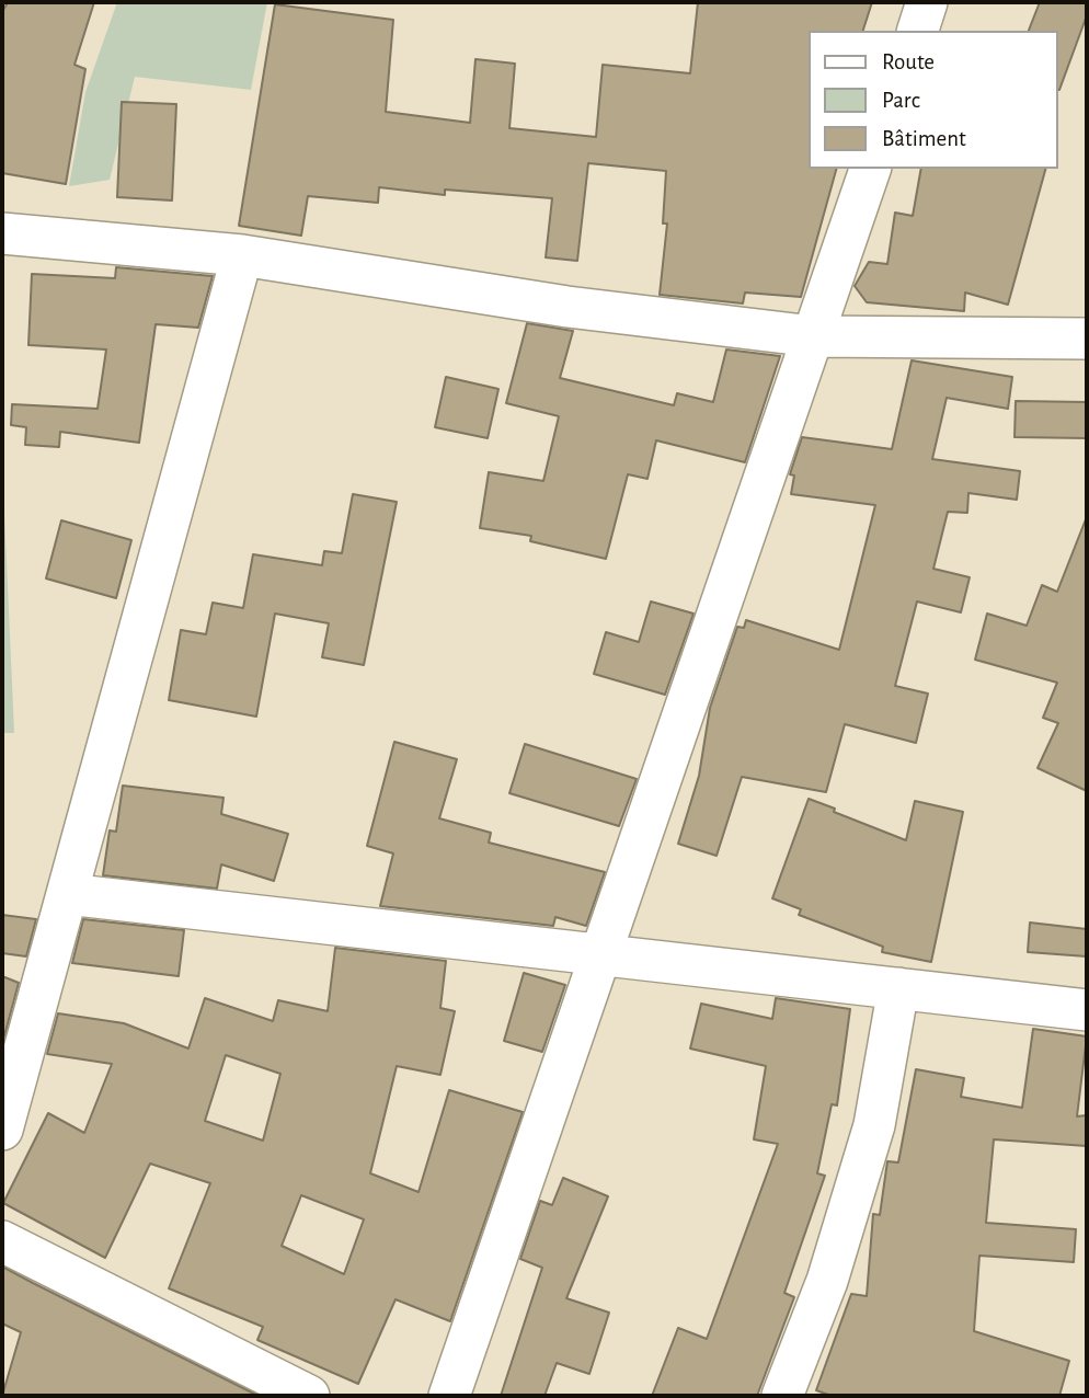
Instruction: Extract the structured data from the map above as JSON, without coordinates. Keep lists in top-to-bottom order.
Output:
{
  "legend": ["Route", "Parc", "Bâtiment"]
}
